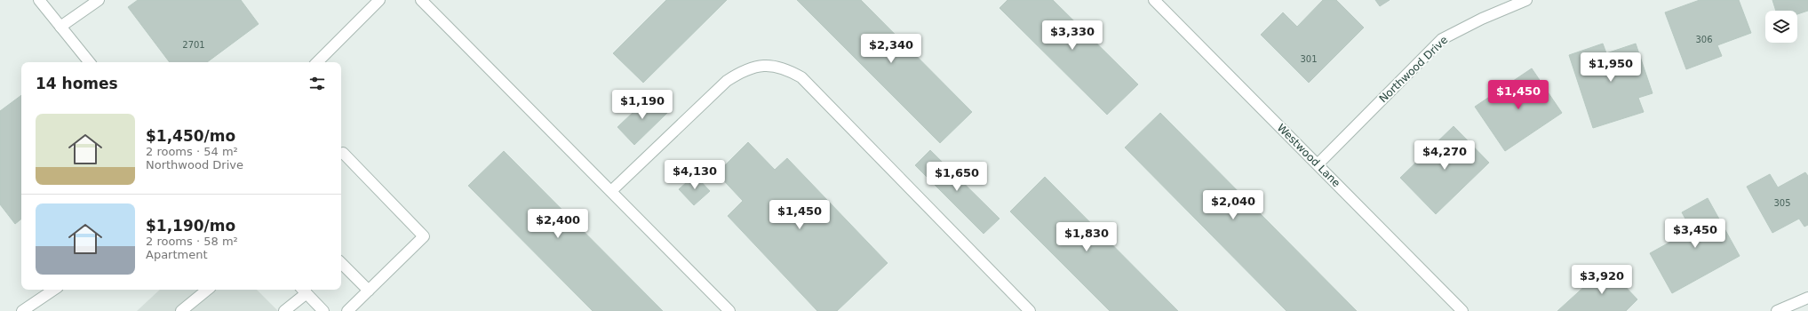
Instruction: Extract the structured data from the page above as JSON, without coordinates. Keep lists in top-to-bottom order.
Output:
{
  "streets": {
    "street": ["Northwood Drive", "Westwood Lane"]
  },
  "crossings": [
    ["Northwood Drive", "Westwood Lane"]
  ],
  "house_numbers": [
    "306",
    "2701",
    "301",
    "305"
  ],
  "page": {
    "price": [
      "$3,330",
      "$2,340",
      "$1,950",
      "$1,450",
      "$1,190",
      "$4,270",
      "$4,130",
      "$1,650",
      "$2,040",
      "$1,450",
      "$2,400",
      "$3,450",
      "$1,830",
      "$3,920"
    ],
    "heading": "14 homes",
    "list": [
      {
        "name": "$1,450/mo",
        "note": "2 rooms · 54 m² · Northwood Drive"
      },
      {
        "name": "$1,190/mo",
        "note": "2 rooms · 58 m² · Apartment"
      }
    ]
  }
}
